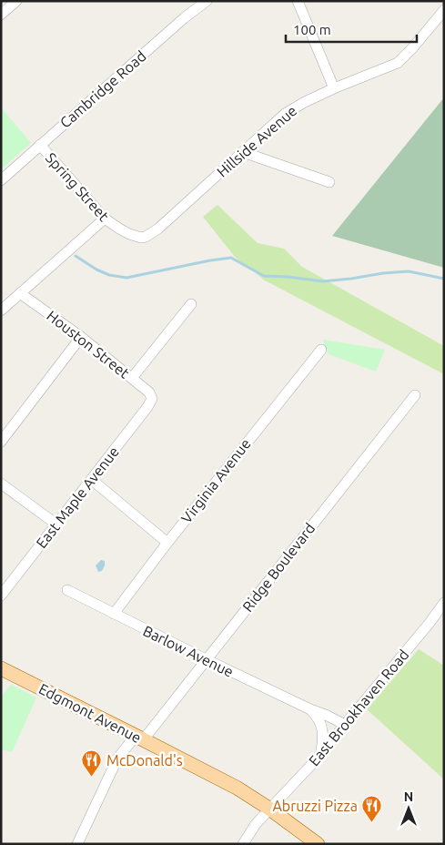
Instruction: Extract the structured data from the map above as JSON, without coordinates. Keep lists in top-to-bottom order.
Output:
{
  "streets": {
    "main road": ["Edgmont Avenue"],
    "street": [
      "Cambridge Road",
      "Hillside Avenue",
      "Spring Street",
      "Houston Street",
      "Virginia Avenue",
      "East Maple Avenue",
      "Ridge Boulevard",
      "Barlow Avenue",
      "East Brookhaven Road"
    ]
  },
  "crossings": [
    ["Cambridge Road", "Spring Street"],
    ["Hillside Avenue", "Spring Street"],
    ["Houston Street", "East Maple Avenue"],
    ["Virginia Avenue", "Barlow Avenue"],
    ["Ridge Boulevard", "Barlow Avenue"],
    ["Ridge Boulevard", "Edgmont Avenue"],
    ["Barlow Avenue", "East Brookhaven Road"],
    ["East Brookhaven Road", "Edgmont Avenue"]
  ],
  "places": {
    "restaurant": ["McDonald's", "Abruzzi Pizza"]
  },
  "scale_bar": "100 m",
  "north": "top"
}
